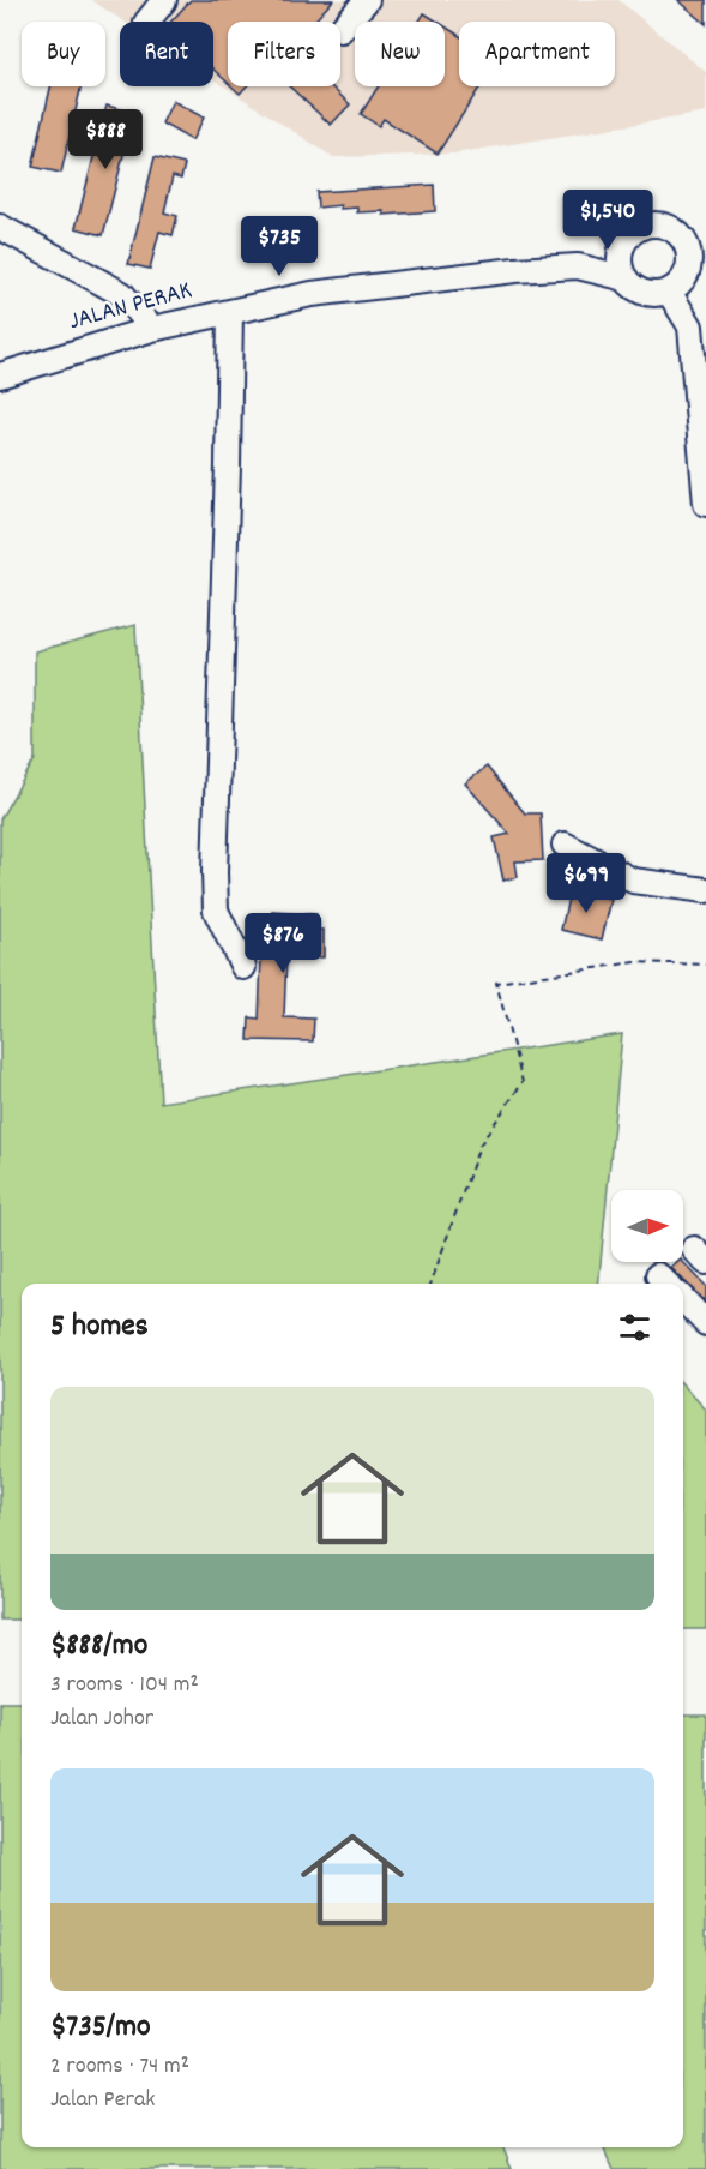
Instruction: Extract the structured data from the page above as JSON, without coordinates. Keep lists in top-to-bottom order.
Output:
{
  "streets": {
    "street": ["JALAN PERAK"]
  },
  "north": "right",
  "page": {
    "chip": [
      "Buy",
      "Rent",
      "Filters",
      "New",
      "Apartment"
    ],
    "price": [
      "$888",
      "$1,540",
      "$735",
      "$699",
      "$876"
    ],
    "heading": "5 homes",
    "list": [
      {
        "name": "$888/mo",
        "note": "3 rooms · 104 m² · Jalan Johor"
      },
      {
        "name": "$735/mo",
        "note": "2 rooms · 74 m² · Jalan Perak"
      }
    ]
  }
}
